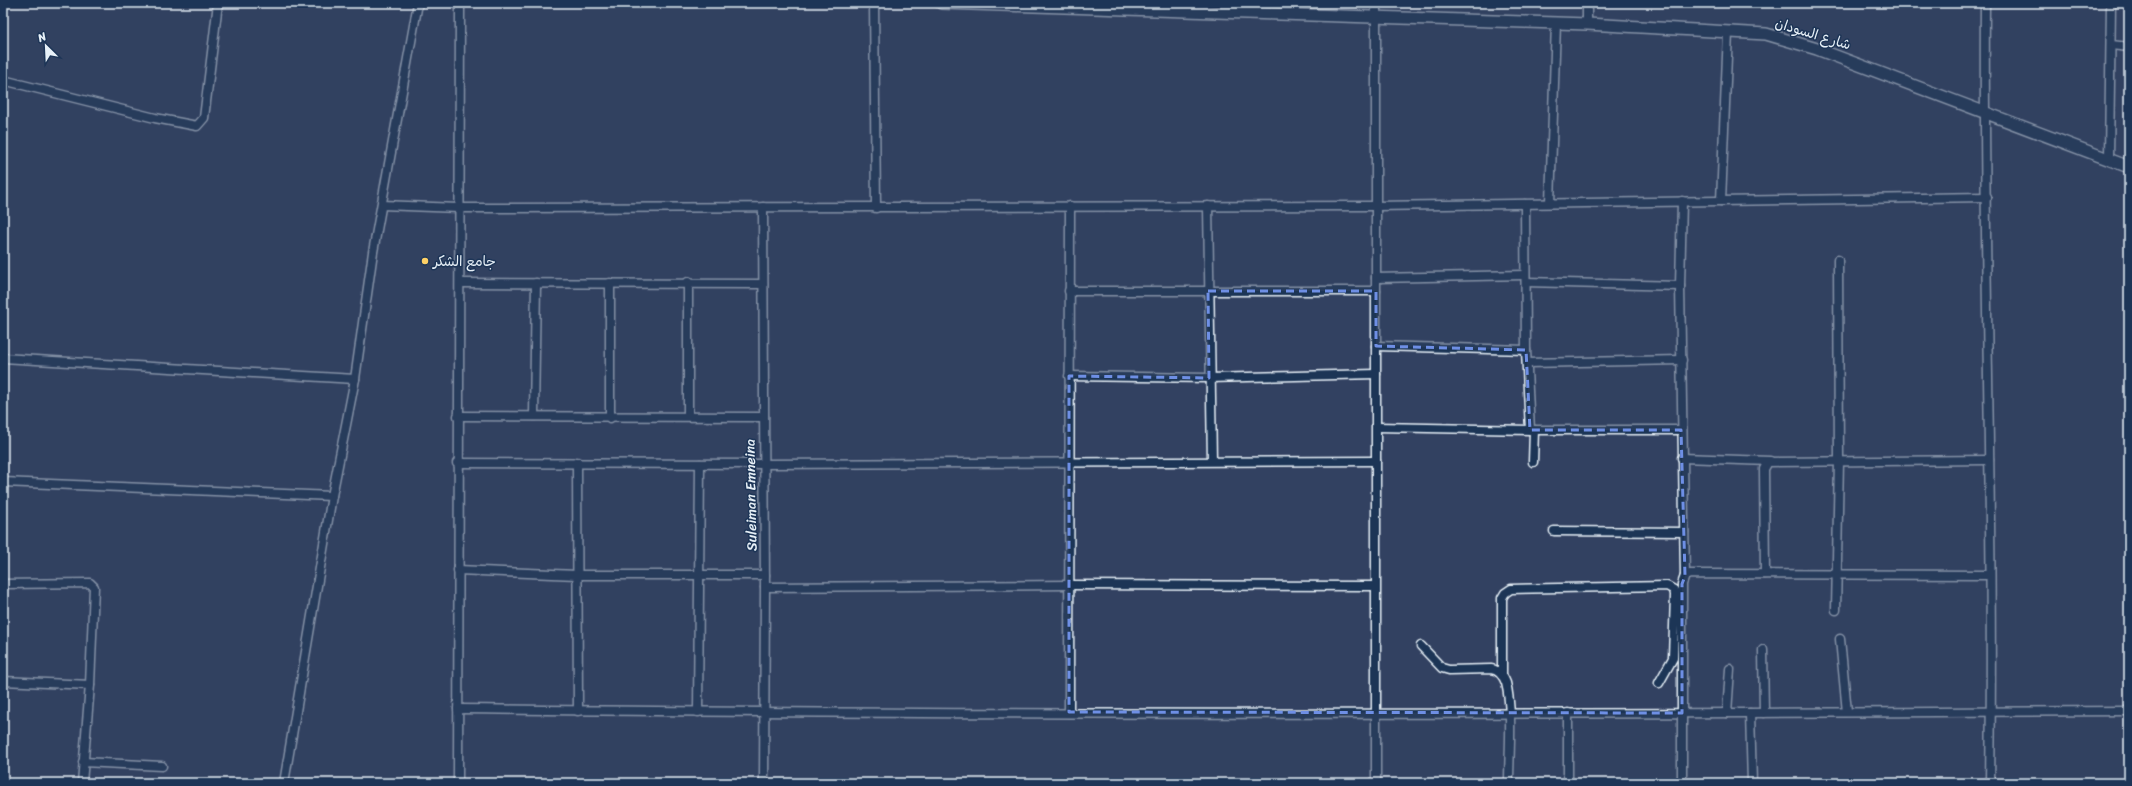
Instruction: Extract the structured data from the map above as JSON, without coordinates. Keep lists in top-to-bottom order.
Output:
{
  "streets": {
    "main road": ["شارع السودان"],
    "street": ["Suleiman Emneina"]
  },
  "places": ["جامع الشكر"],
  "north": "top left"
}
